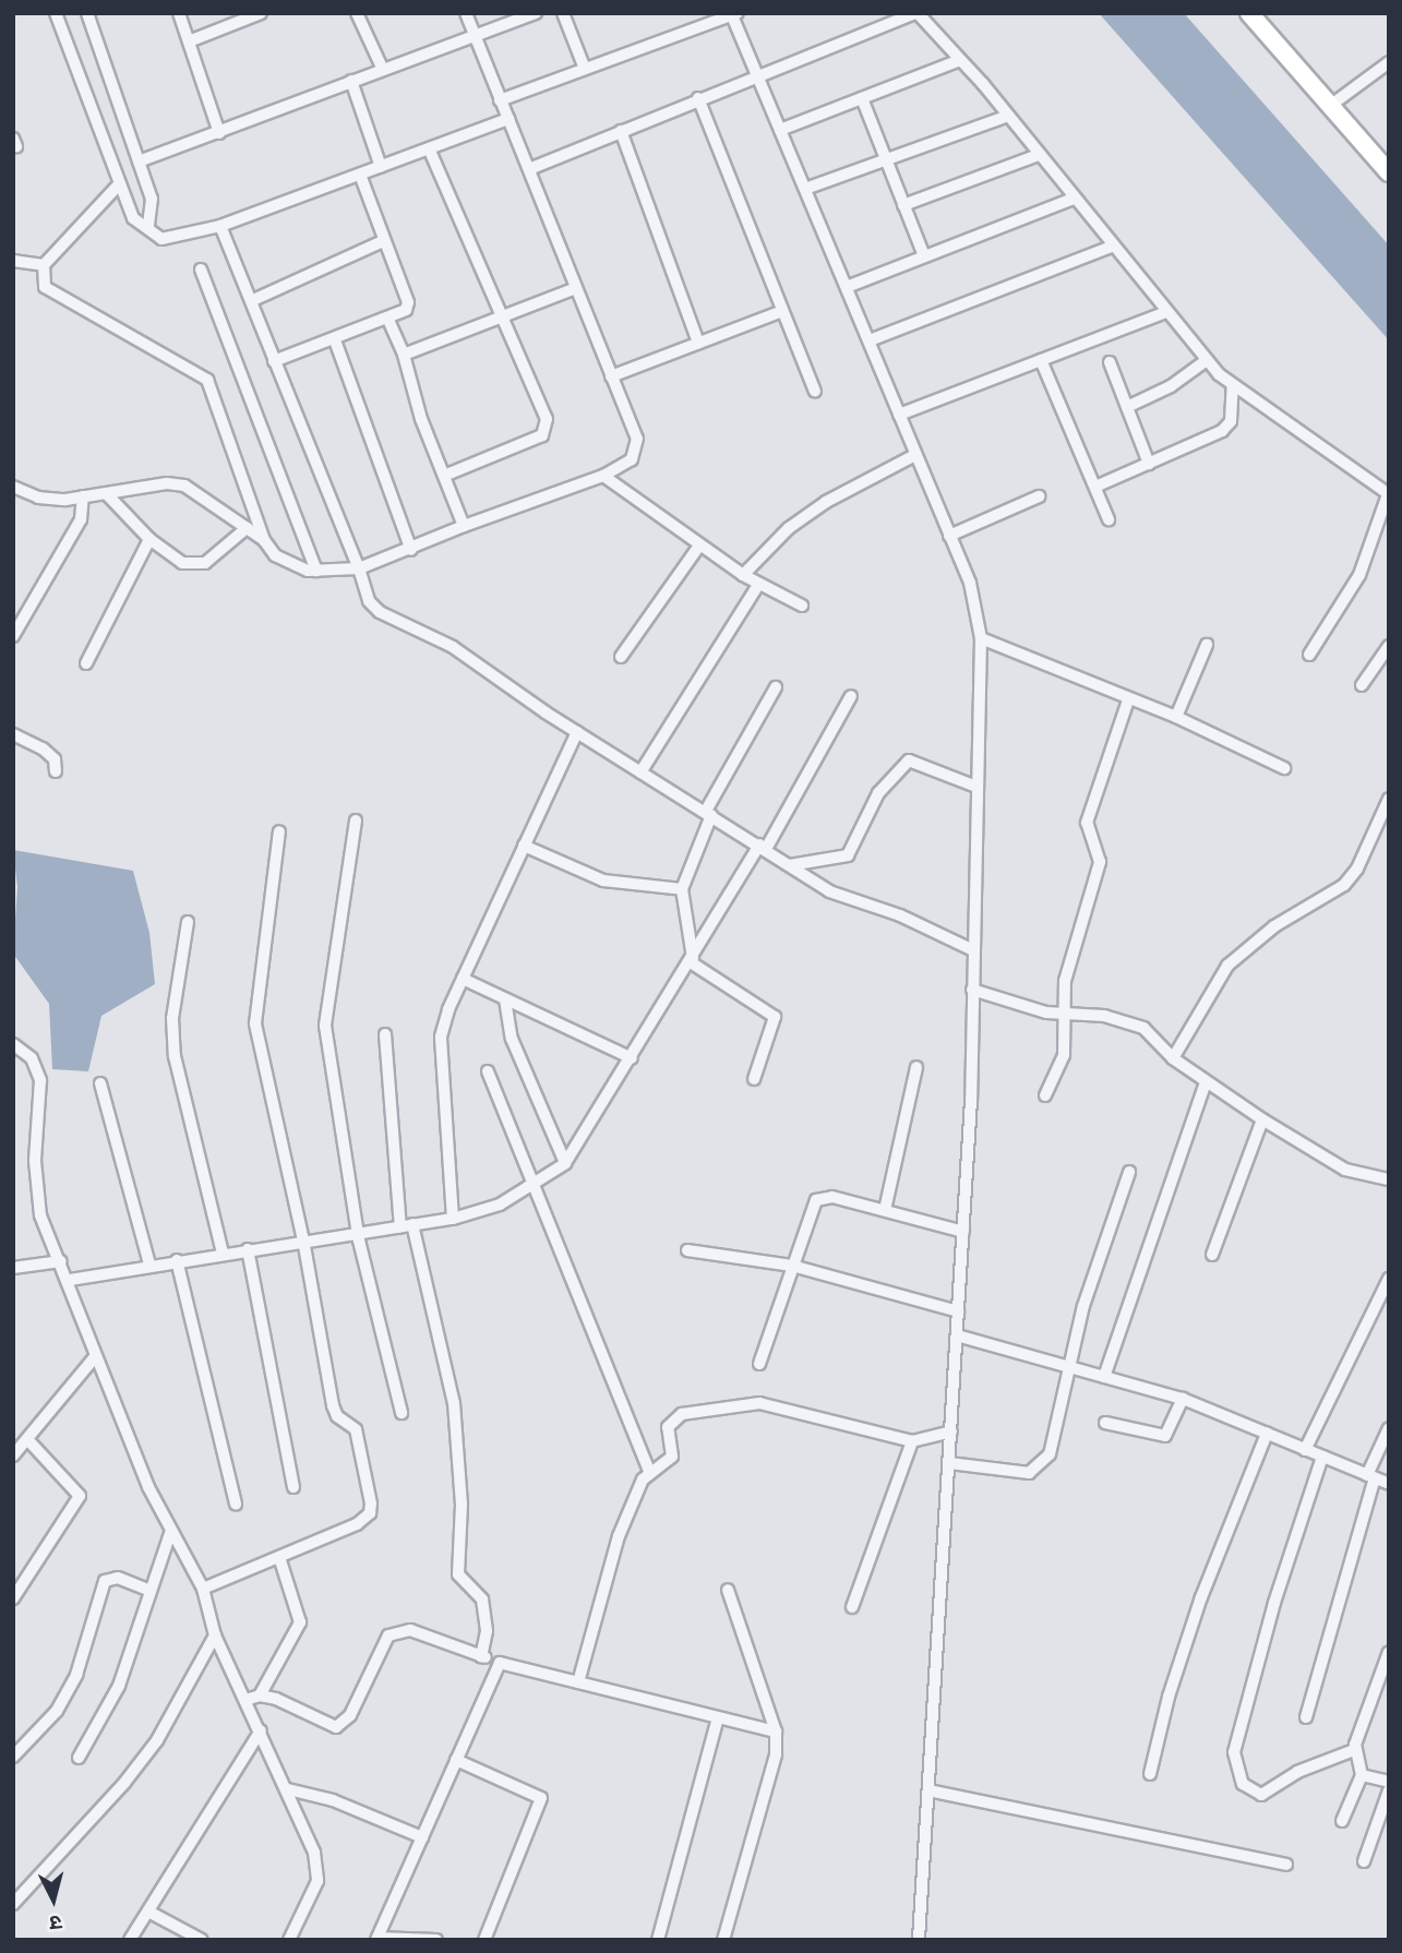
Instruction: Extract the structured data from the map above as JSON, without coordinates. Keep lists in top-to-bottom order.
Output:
{
  "north": "bottom"
}
